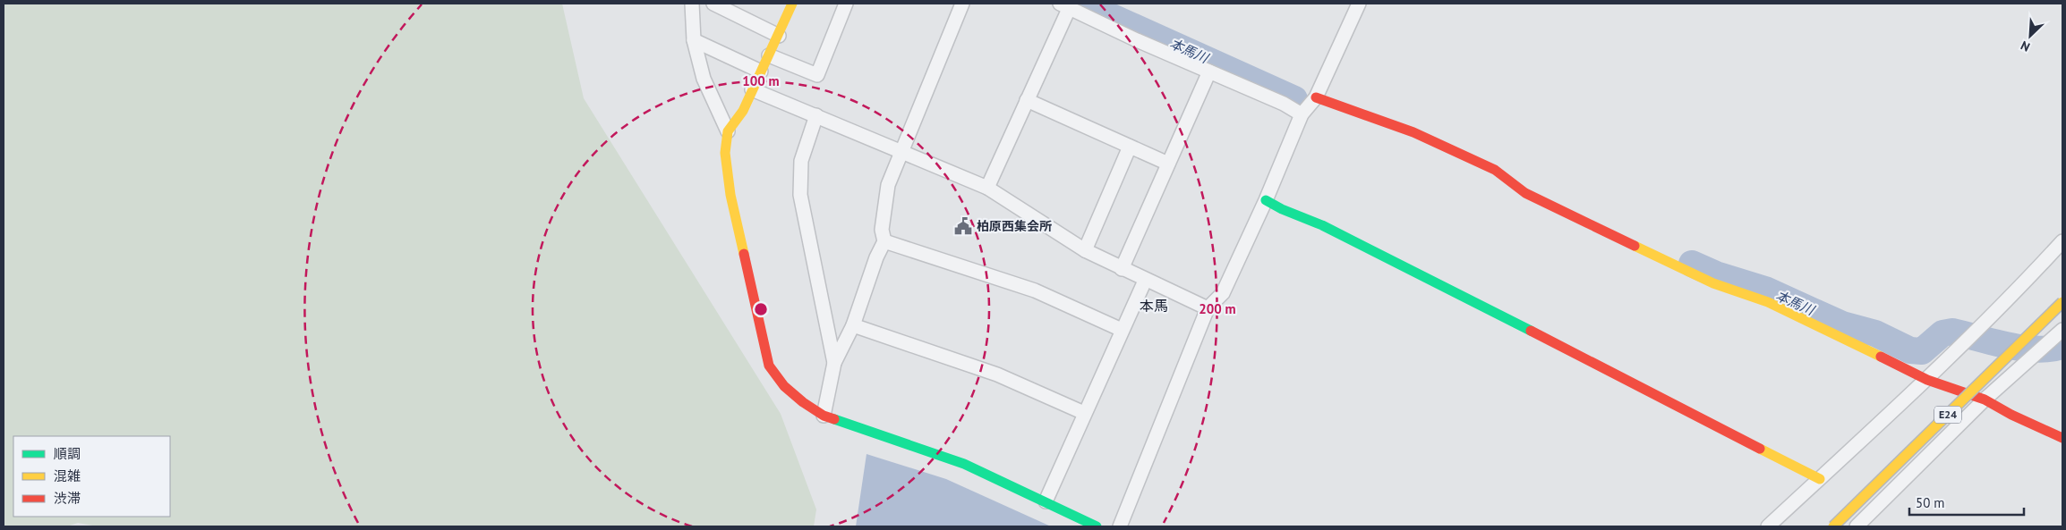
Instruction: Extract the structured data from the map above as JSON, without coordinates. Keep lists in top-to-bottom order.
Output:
{
  "streets": {
    "main road": ["E24"]
  },
  "districts": ["本馬"],
  "water": ["本馬川"],
  "places": {
    "public building": ["柏原西集会所"]
  },
  "legend": ["順調", "混雑", "渋滞"],
  "scale_bar": "50 m",
  "north": "bottom left",
  "rings": ["100 m", "200 m"]
}
